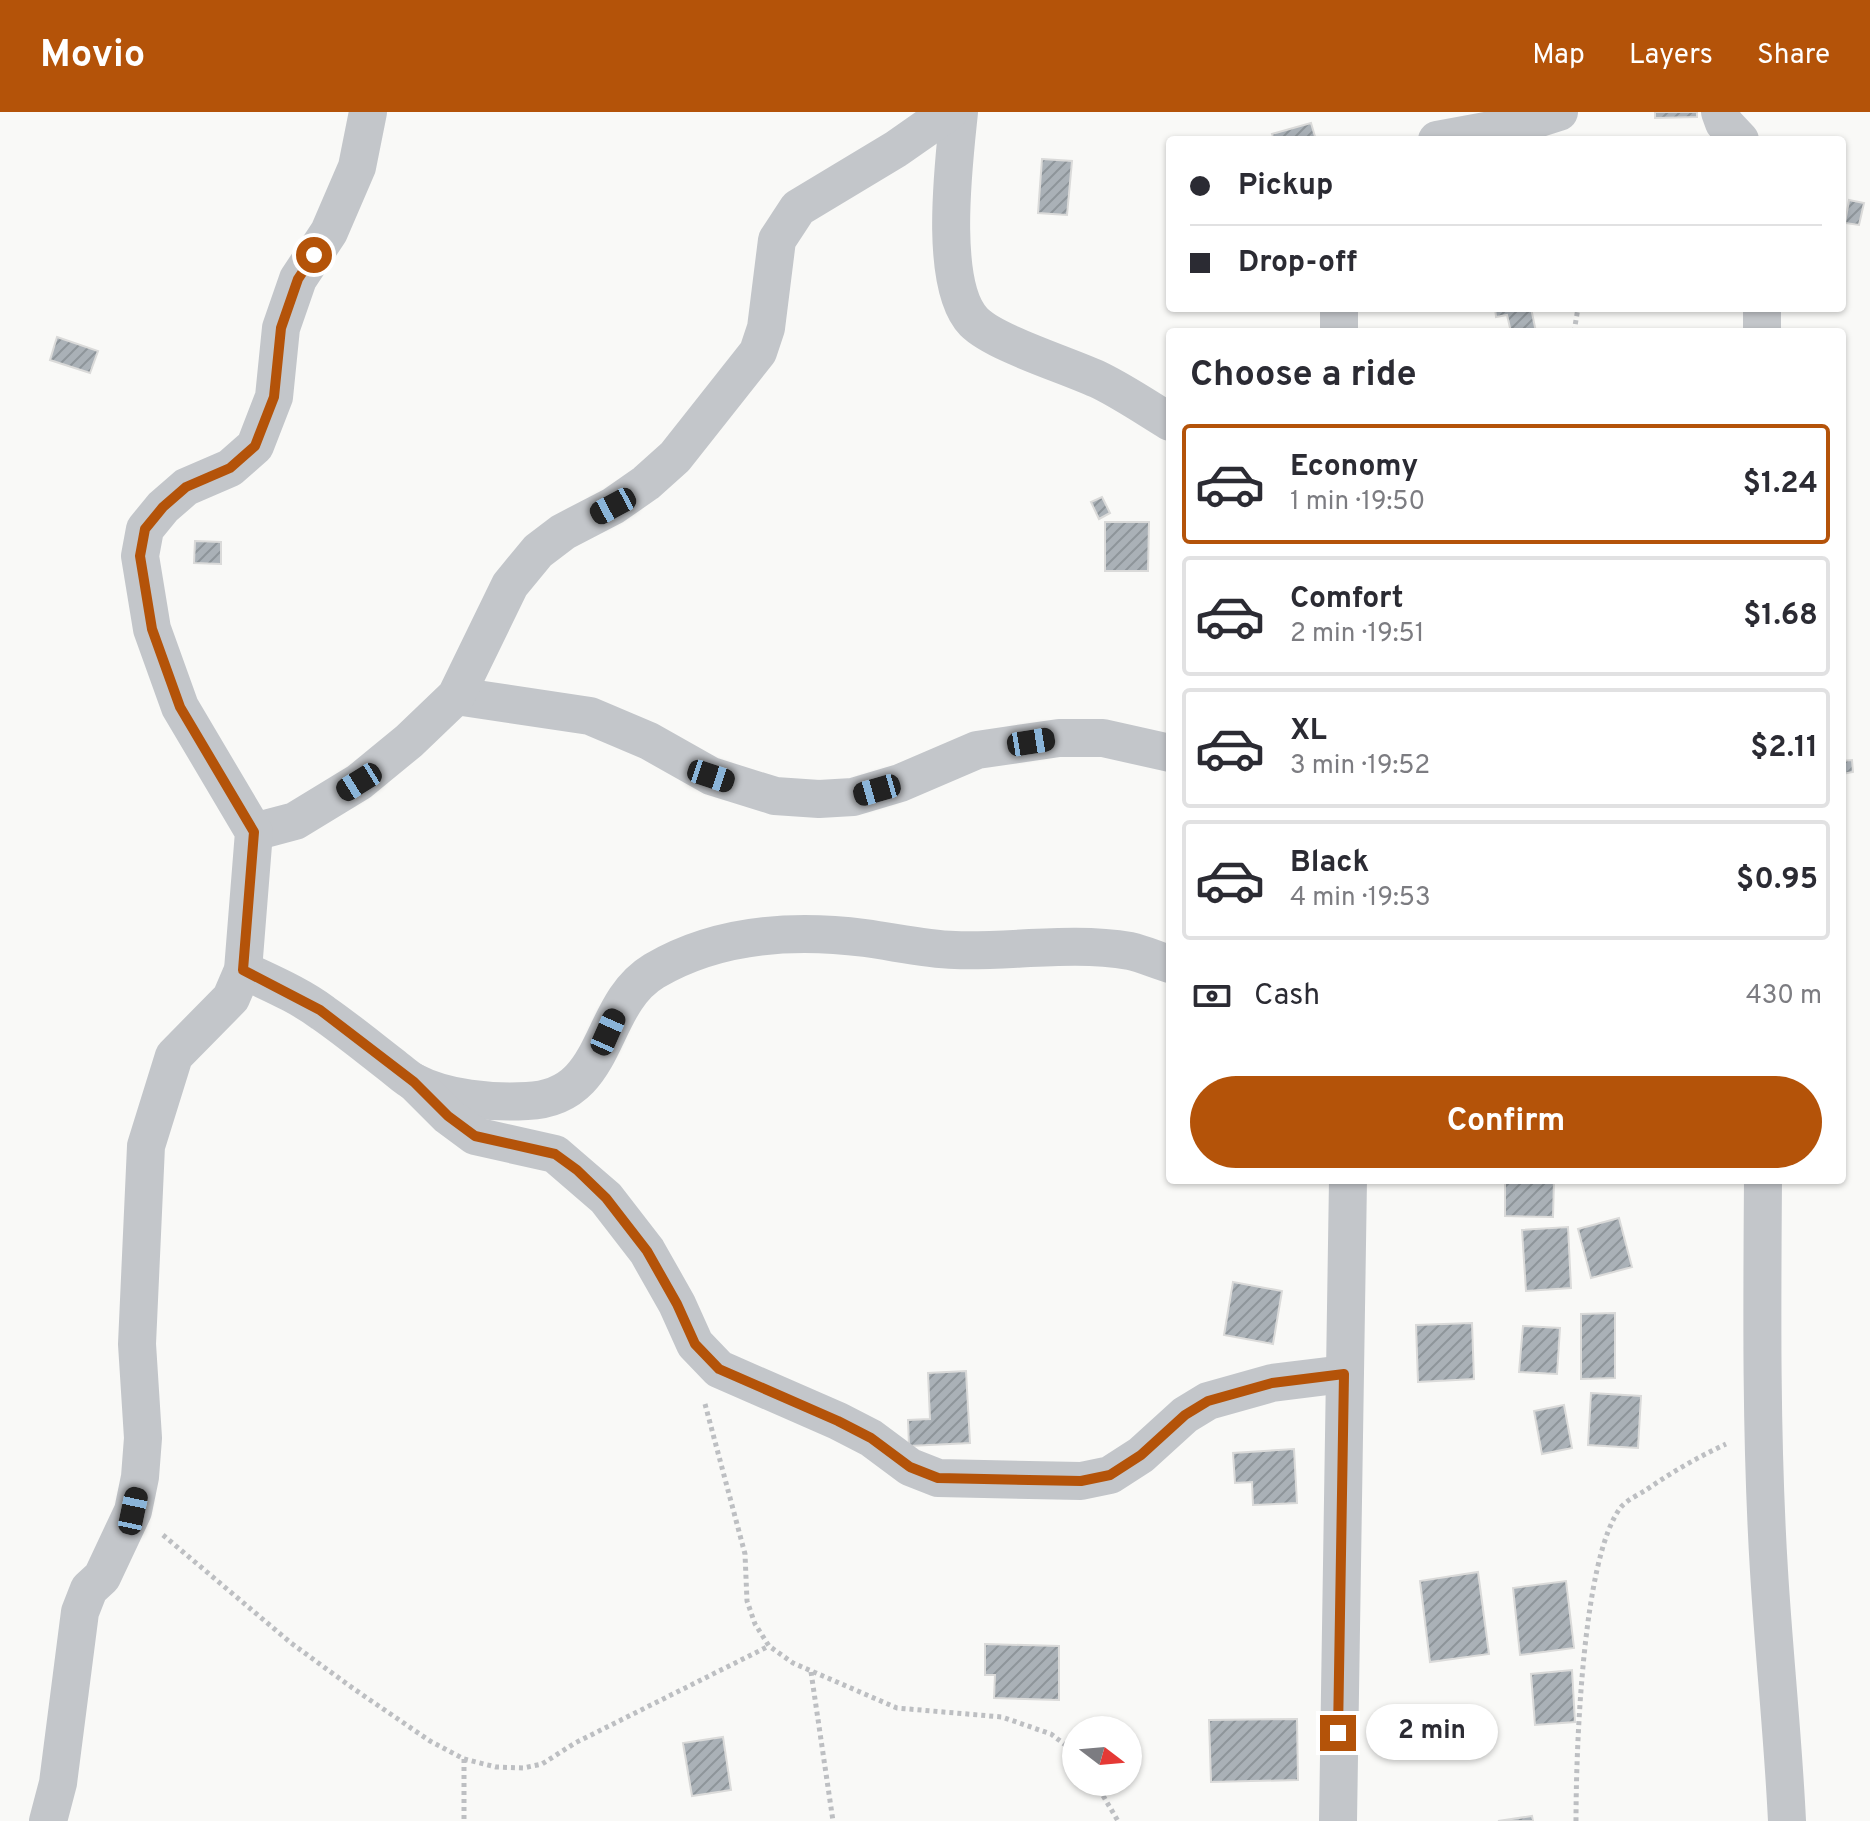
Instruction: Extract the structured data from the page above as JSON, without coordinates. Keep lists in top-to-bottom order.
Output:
{
  "north": "right",
  "page": {
    "header": "Movio",
    "nav": ["Map", "Layers", "Share"],
    "banner": ["Pickup", "Drop-off"],
    "heading": "Choose a ride",
    "list": [
      {
        "name": "Economy",
        "note": "1 min · 19:50",
        "value": "$1.24"
      },
      {
        "name": "Comfort",
        "note": "2 min · 19:51",
        "value": "$1.68"
      },
      {
        "name": "XL",
        "note": "3 min · 19:52",
        "value": "$2.11"
      },
      {
        "name": "Black",
        "note": "4 min · 19:53",
        "value": "$0.95"
      }
    ],
    "pay": ["Cash", "430 m"],
    "buttons": "Confirm",
    "bubble": "2 min"
  }
}
